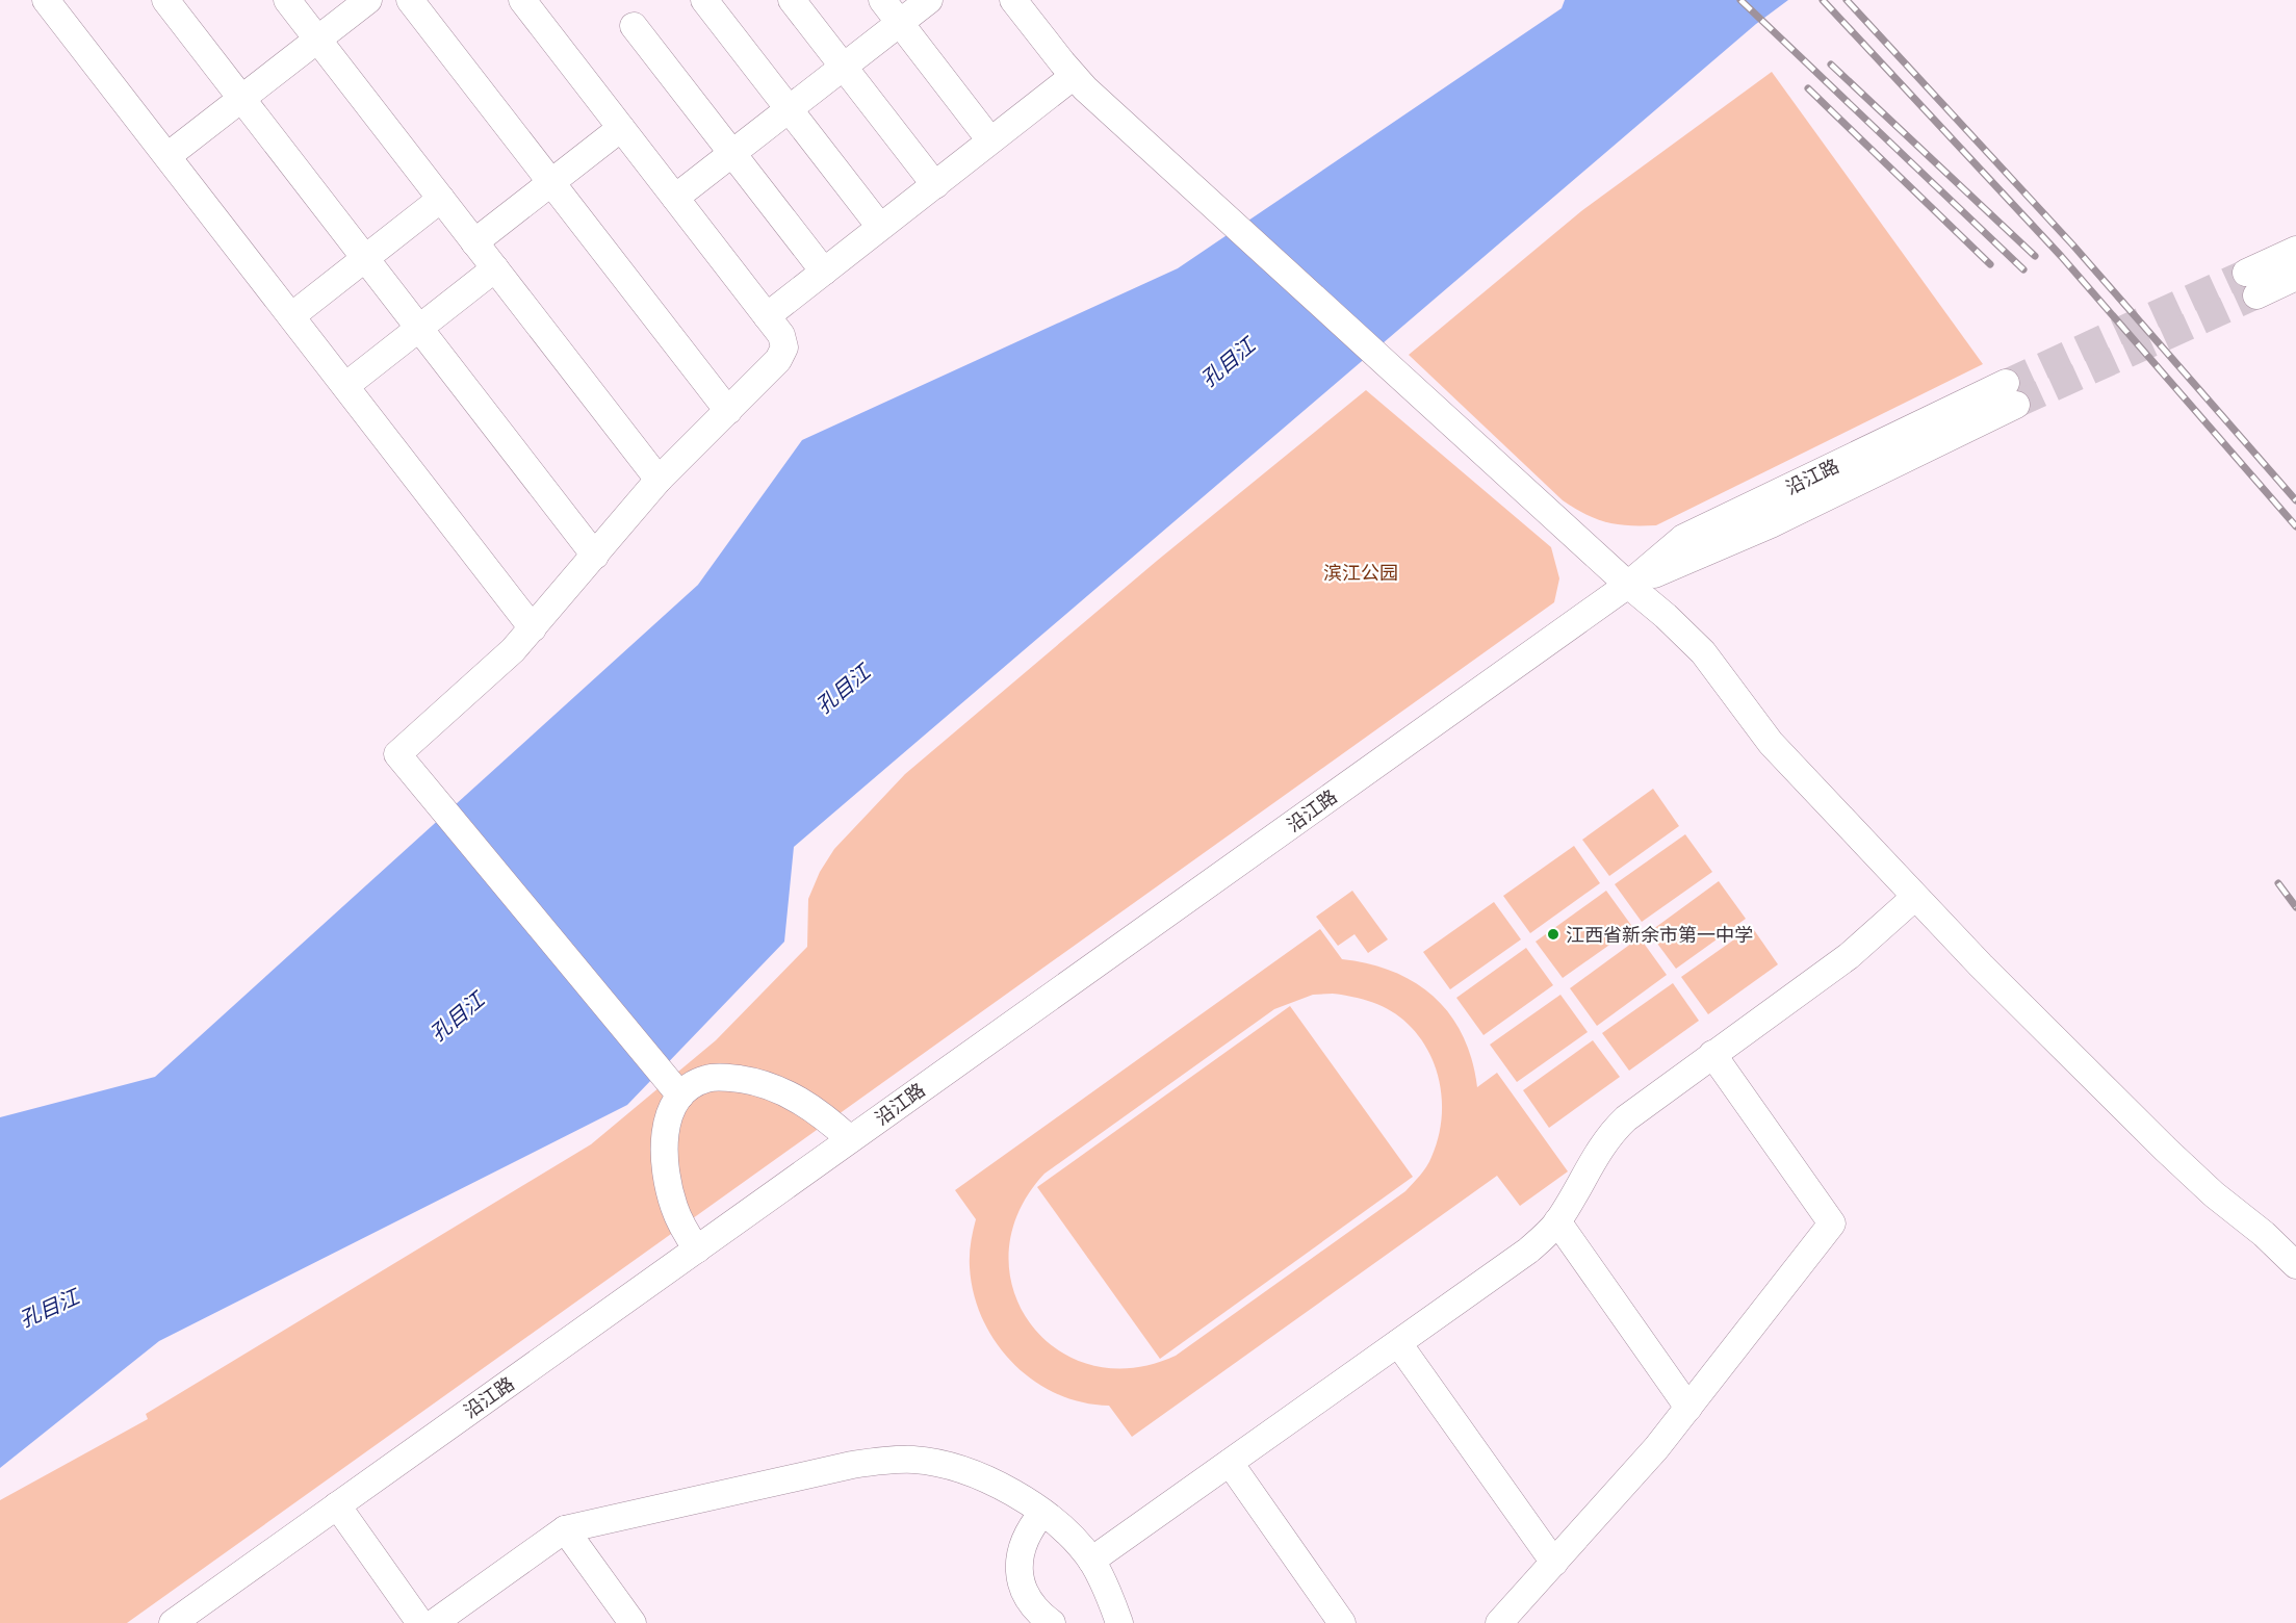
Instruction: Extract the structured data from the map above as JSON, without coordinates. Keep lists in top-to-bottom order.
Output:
{
  "streets": {
    "street": ["沿江路"]
  },
  "water": ["孔目江"],
  "parks": ["滨江公园"],
  "places": ["江西省新余市第一中学"]
}
